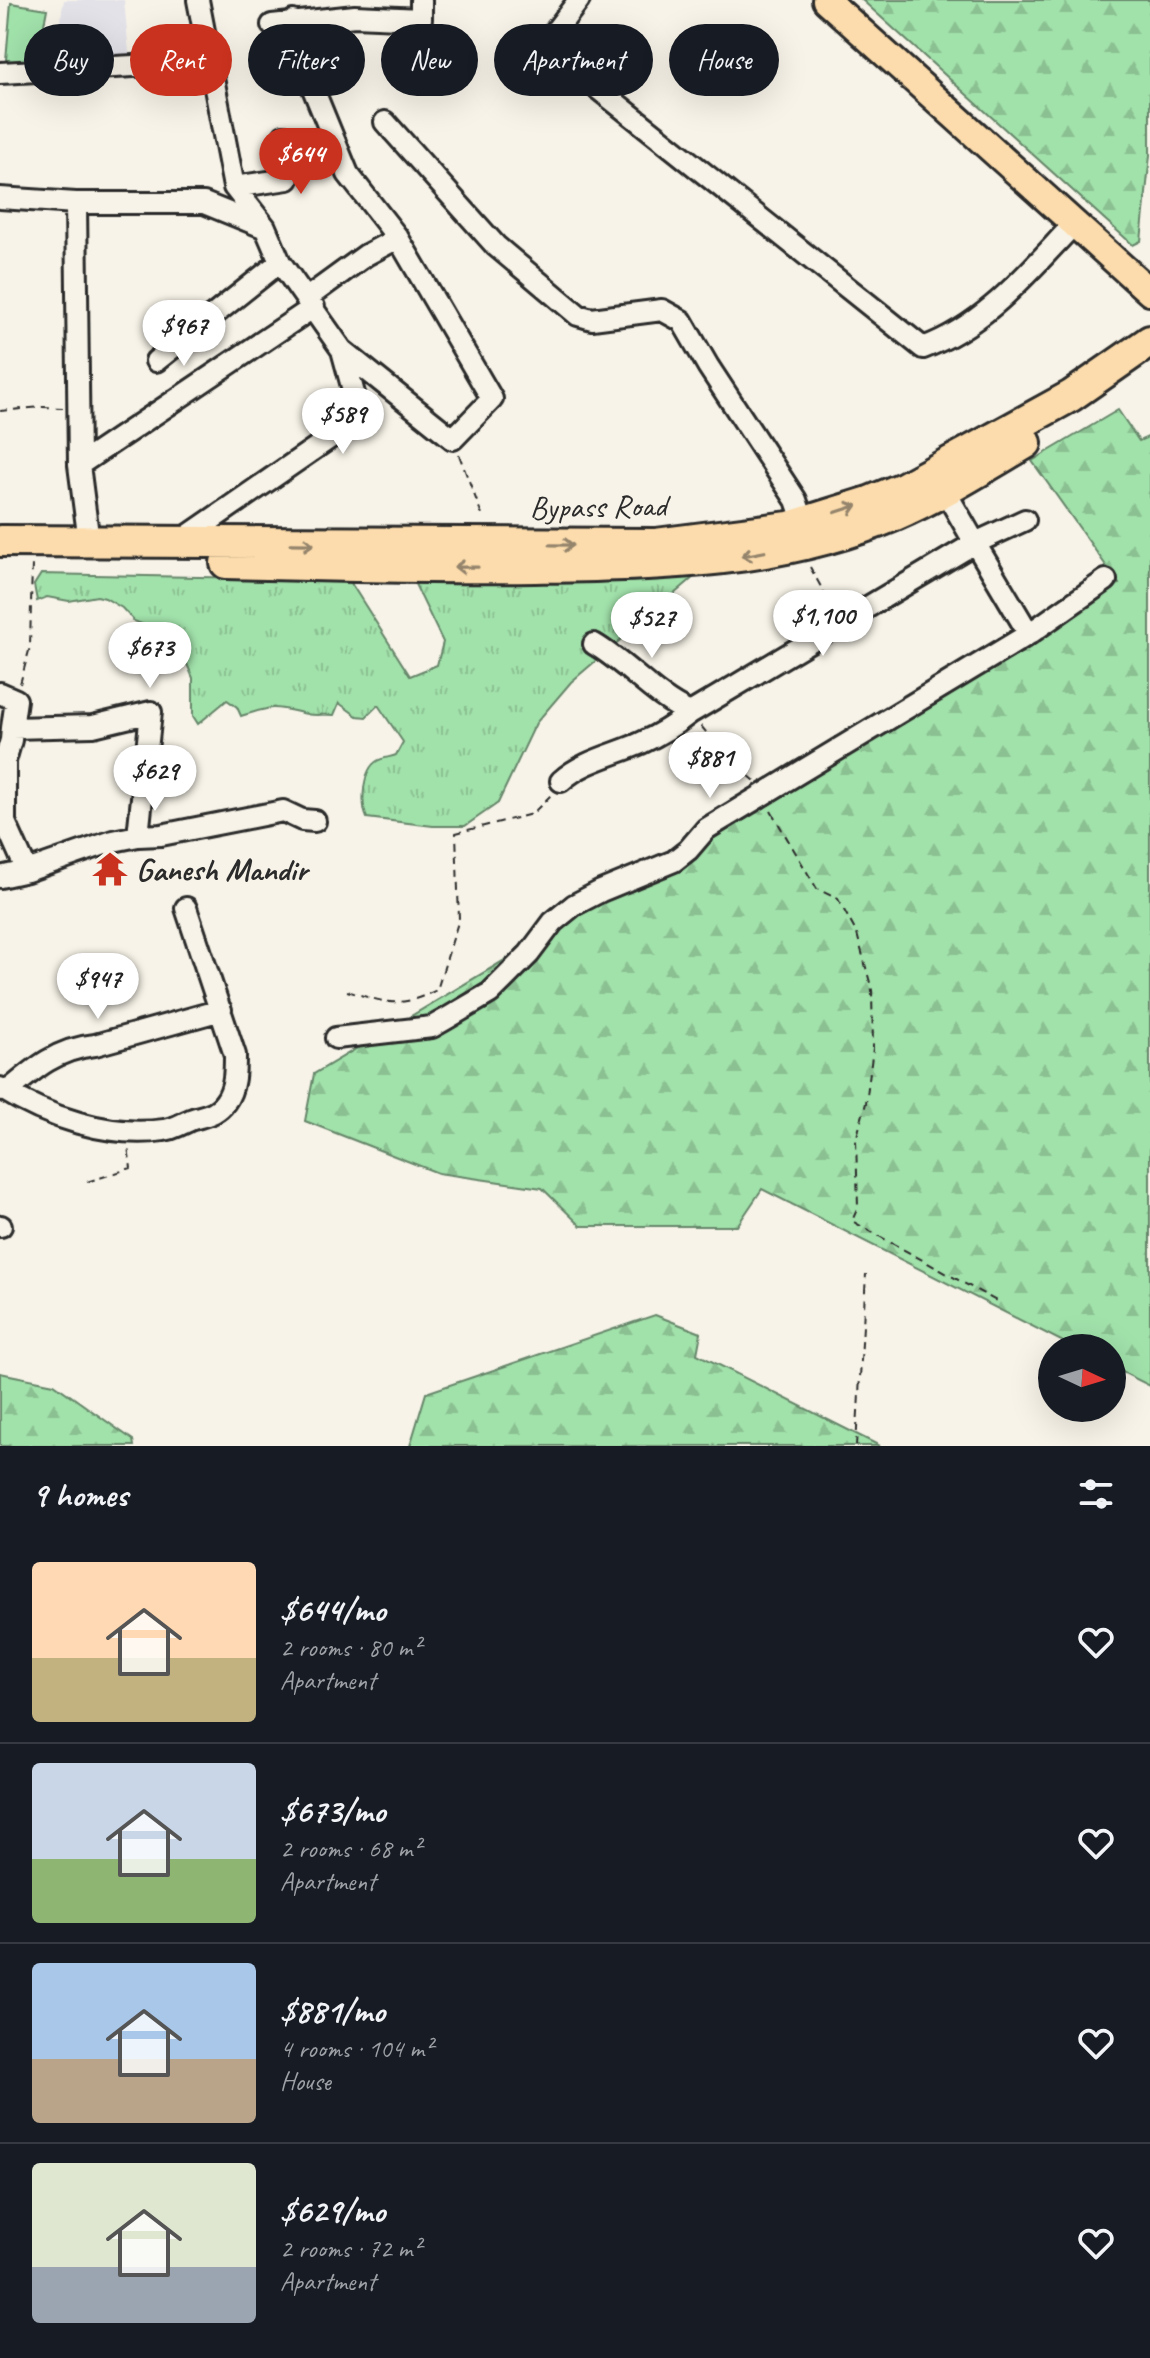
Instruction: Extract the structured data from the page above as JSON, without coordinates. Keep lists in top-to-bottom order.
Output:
{
  "streets": {
    "highway": ["Bypass Road"]
  },
  "places": {
    "temple": ["Ganesh Mandir"]
  },
  "north": "right",
  "page": {
    "chip": [
      "Buy",
      "Rent",
      "Filters",
      "New",
      "Apartment",
      "House"
    ],
    "price": [
      "$644",
      "$967",
      "$589",
      "$1,100",
      "$527",
      "$673",
      "$881",
      "$629",
      "$947"
    ],
    "heading": "9 homes",
    "list": [
      {
        "name": "$644/mo",
        "note": "2 rooms · 80 m² · Apartment"
      },
      {
        "name": "$673/mo",
        "note": "2 rooms · 68 m² · Apartment"
      },
      {
        "name": "$881/mo",
        "note": "4 rooms · 104 m² · House"
      },
      {
        "name": "$629/mo",
        "note": "2 rooms · 72 m² · Apartment"
      }
    ]
  }
}
